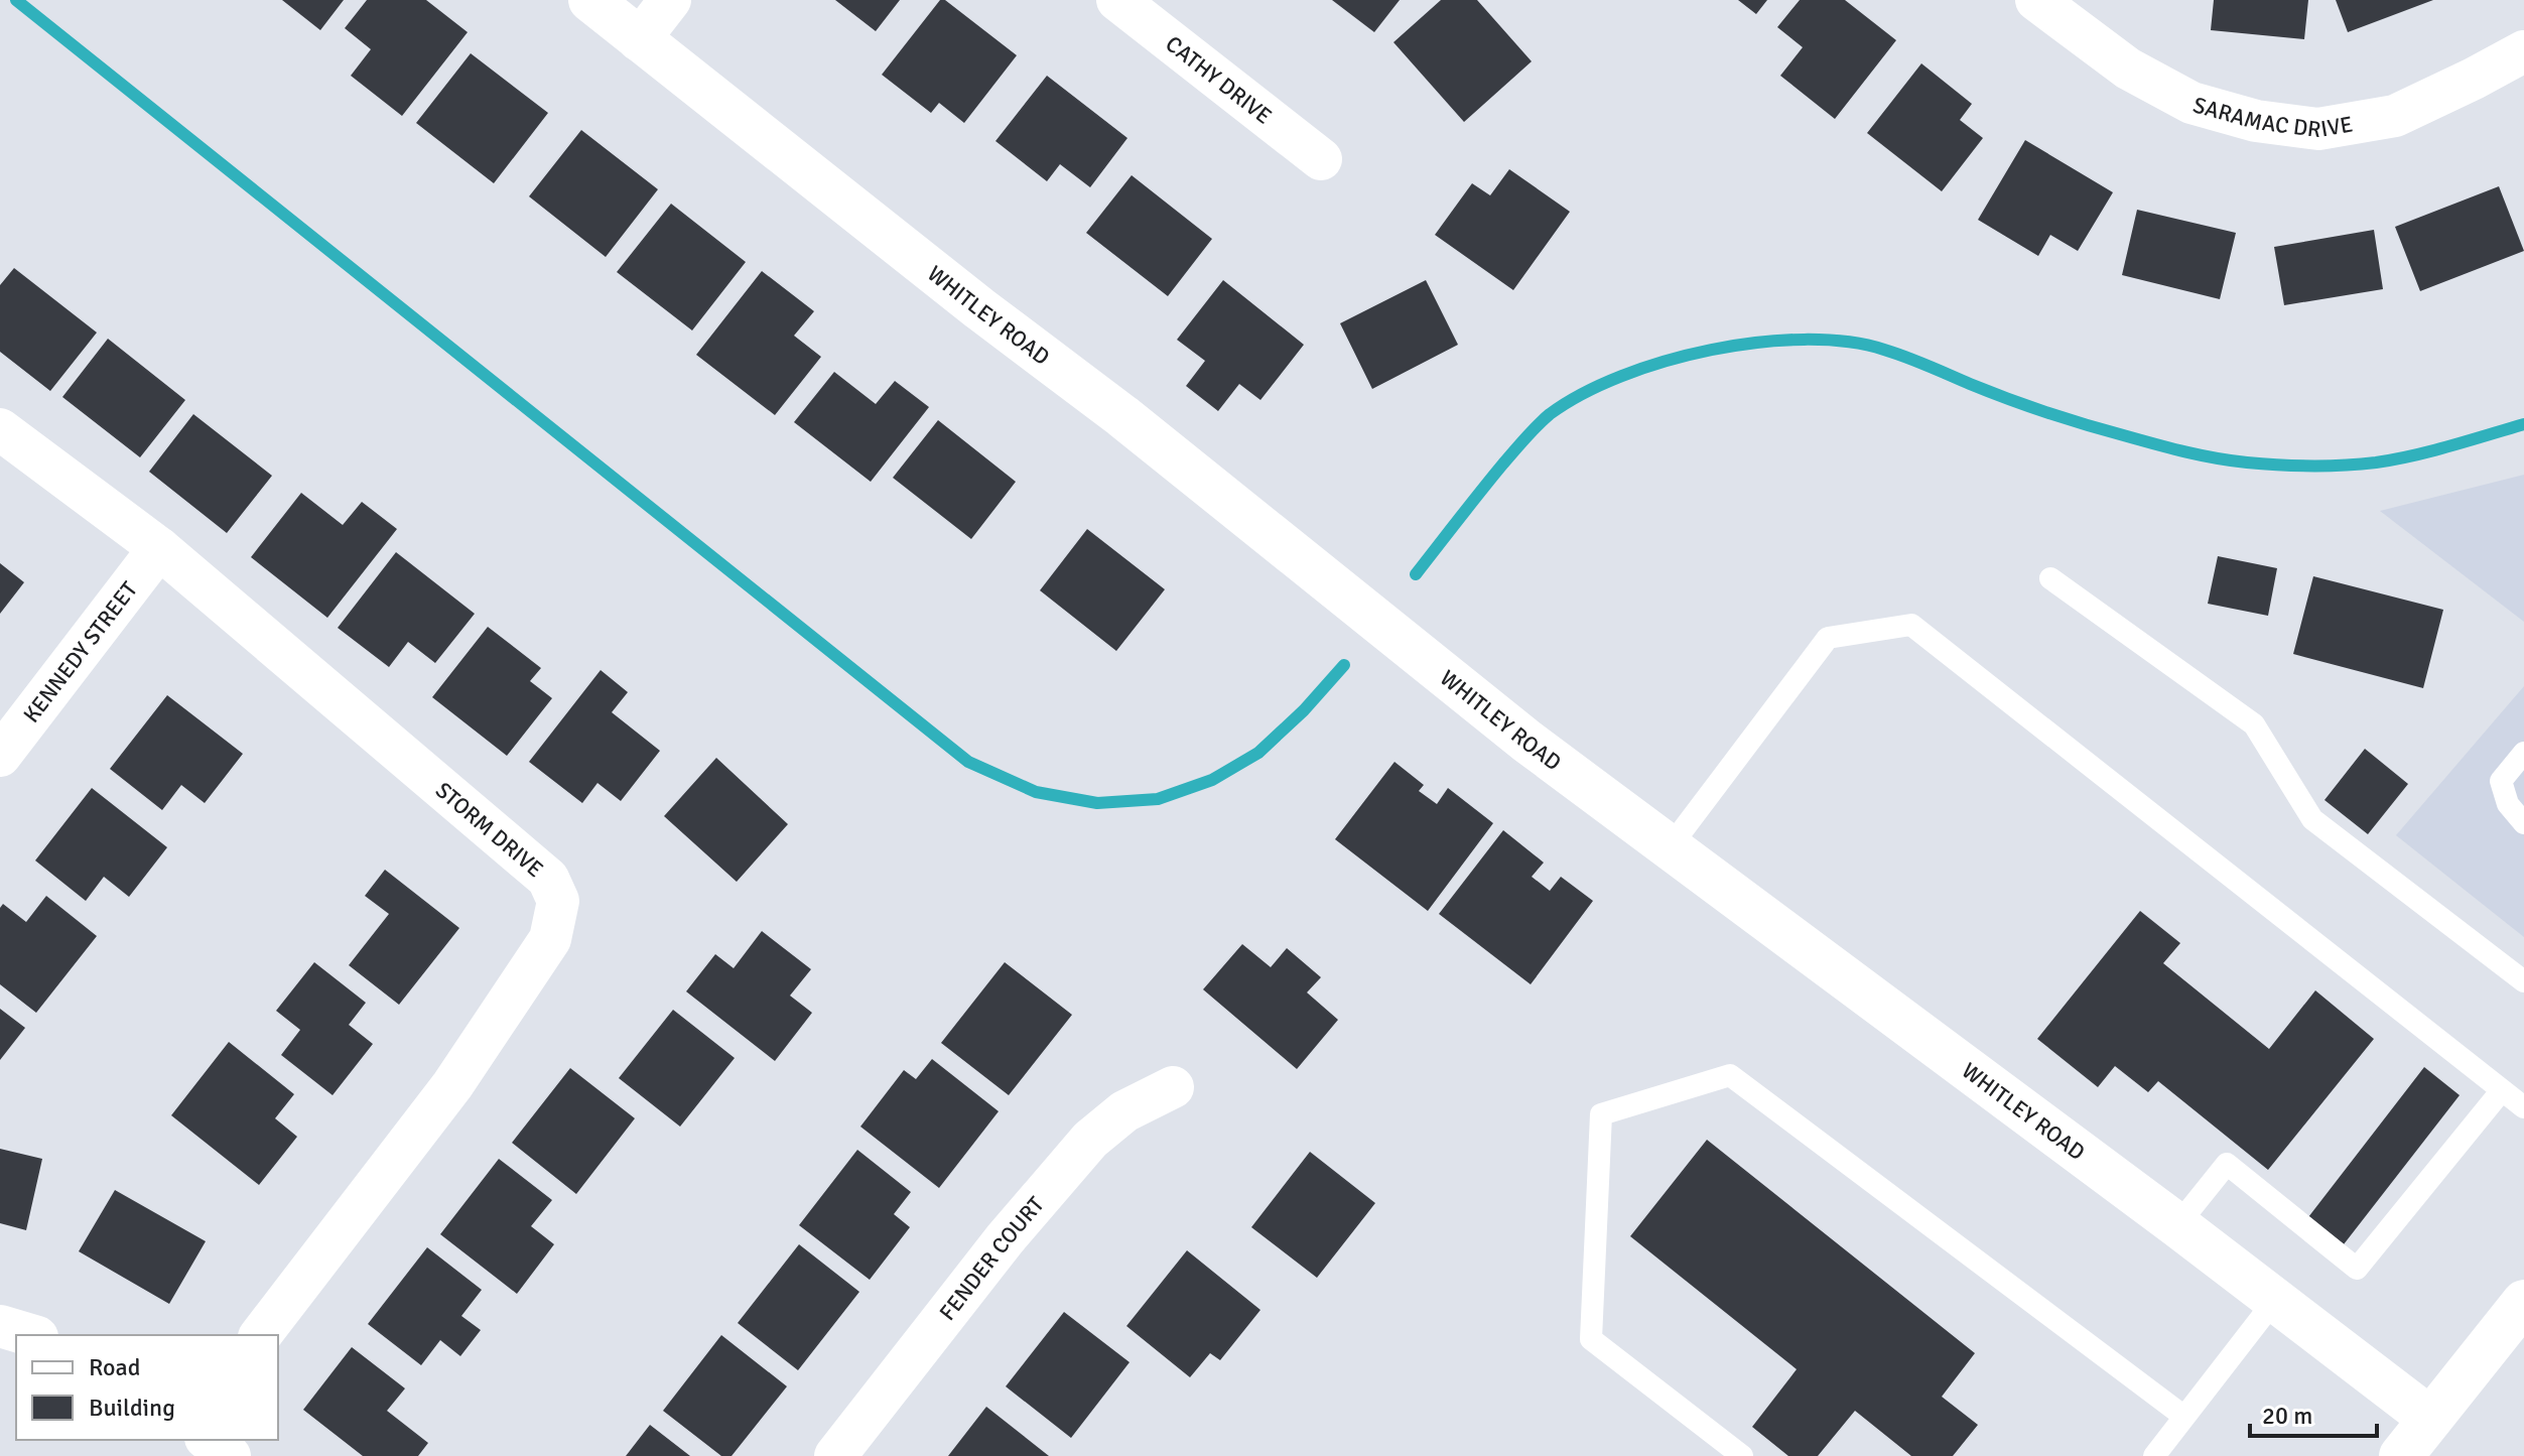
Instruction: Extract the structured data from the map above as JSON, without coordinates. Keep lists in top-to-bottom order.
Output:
{
  "streets": {
    "street": [
      "CATHY DRIVE",
      "SARAMAC DRIVE",
      "WHITLEY ROAD",
      "KENNEDY STREET",
      "STORM DRIVE",
      "FENDER COURT"
    ]
  },
  "crossings": [
    ["KENNEDY STREET", "STORM DRIVE"]
  ],
  "legend": ["Road", "Building"],
  "scale_bar": "20 m"
}
